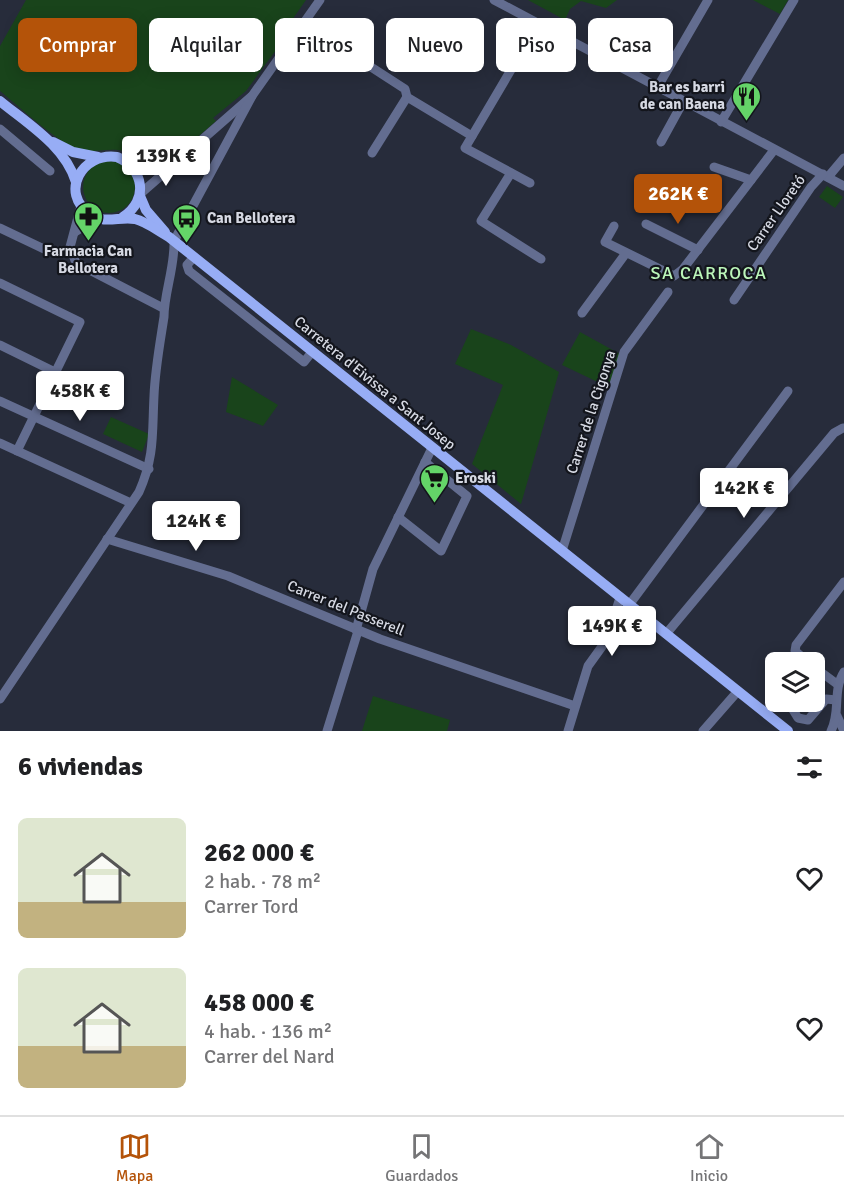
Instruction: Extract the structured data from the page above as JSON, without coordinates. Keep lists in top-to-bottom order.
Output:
{
  "streets": {
    "main road": ["Carretera d'Eivissa a Sant Josep"],
    "street": ["Carrer Lloretó", "Carrer de la Cigonya", "Carrer del Passerell"]
  },
  "crossings": [
    ["Carretera d'Eivissa a Sant Josep", "Carrer de la Cigonya"]
  ],
  "districts": ["SA CARROCA"],
  "places": {
    "restaurant": ["Bar es barri de can Baena"],
    "pharmacy": ["Farmacia Can Bellotera"],
    "bus stop": ["Can Bellotera"],
    "supermarket": ["Eroski"]
  },
  "page": {
    "chip": [
      "Comprar",
      "Alquilar",
      "Filtros",
      "Nuevo",
      "Piso",
      "Casa"
    ],
    "price": [
      "139K €",
      "262K €",
      "458K €",
      "142K €",
      "124K €",
      "149K €"
    ],
    "heading": "6 viviendas",
    "list": [
      {
        "name": "262 000 €",
        "note": "2 hab. · 78 m² · Carrer Tord"
      },
      {
        "name": "458 000 €",
        "note": "4 hab. · 136 m² · Carrer del Nard"
      }
    ],
    "tabs": ["Mapa", "Guardados", "Inicio"]
  }
}
